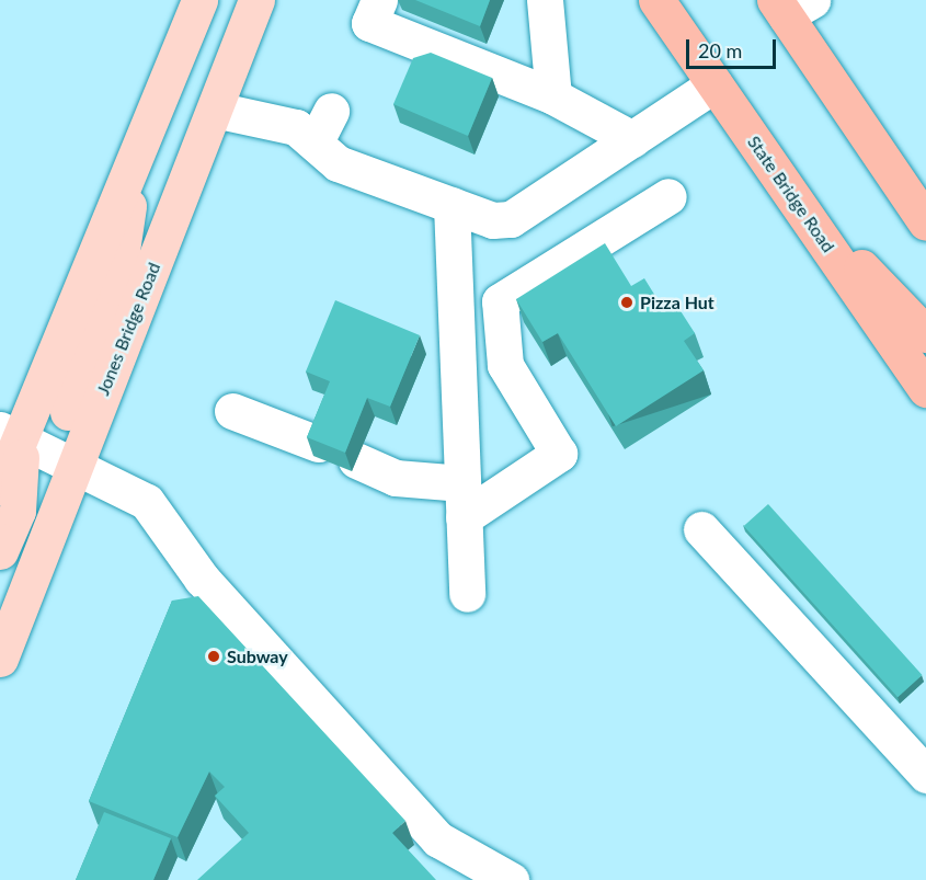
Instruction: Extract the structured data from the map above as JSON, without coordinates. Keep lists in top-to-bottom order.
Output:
{
  "streets": {
    "highway": ["State Bridge Road"],
    "main road": ["Jones Bridge Road"]
  },
  "places": ["Pizza Hut", "Subway"],
  "scale_bar": "20 m"
}
